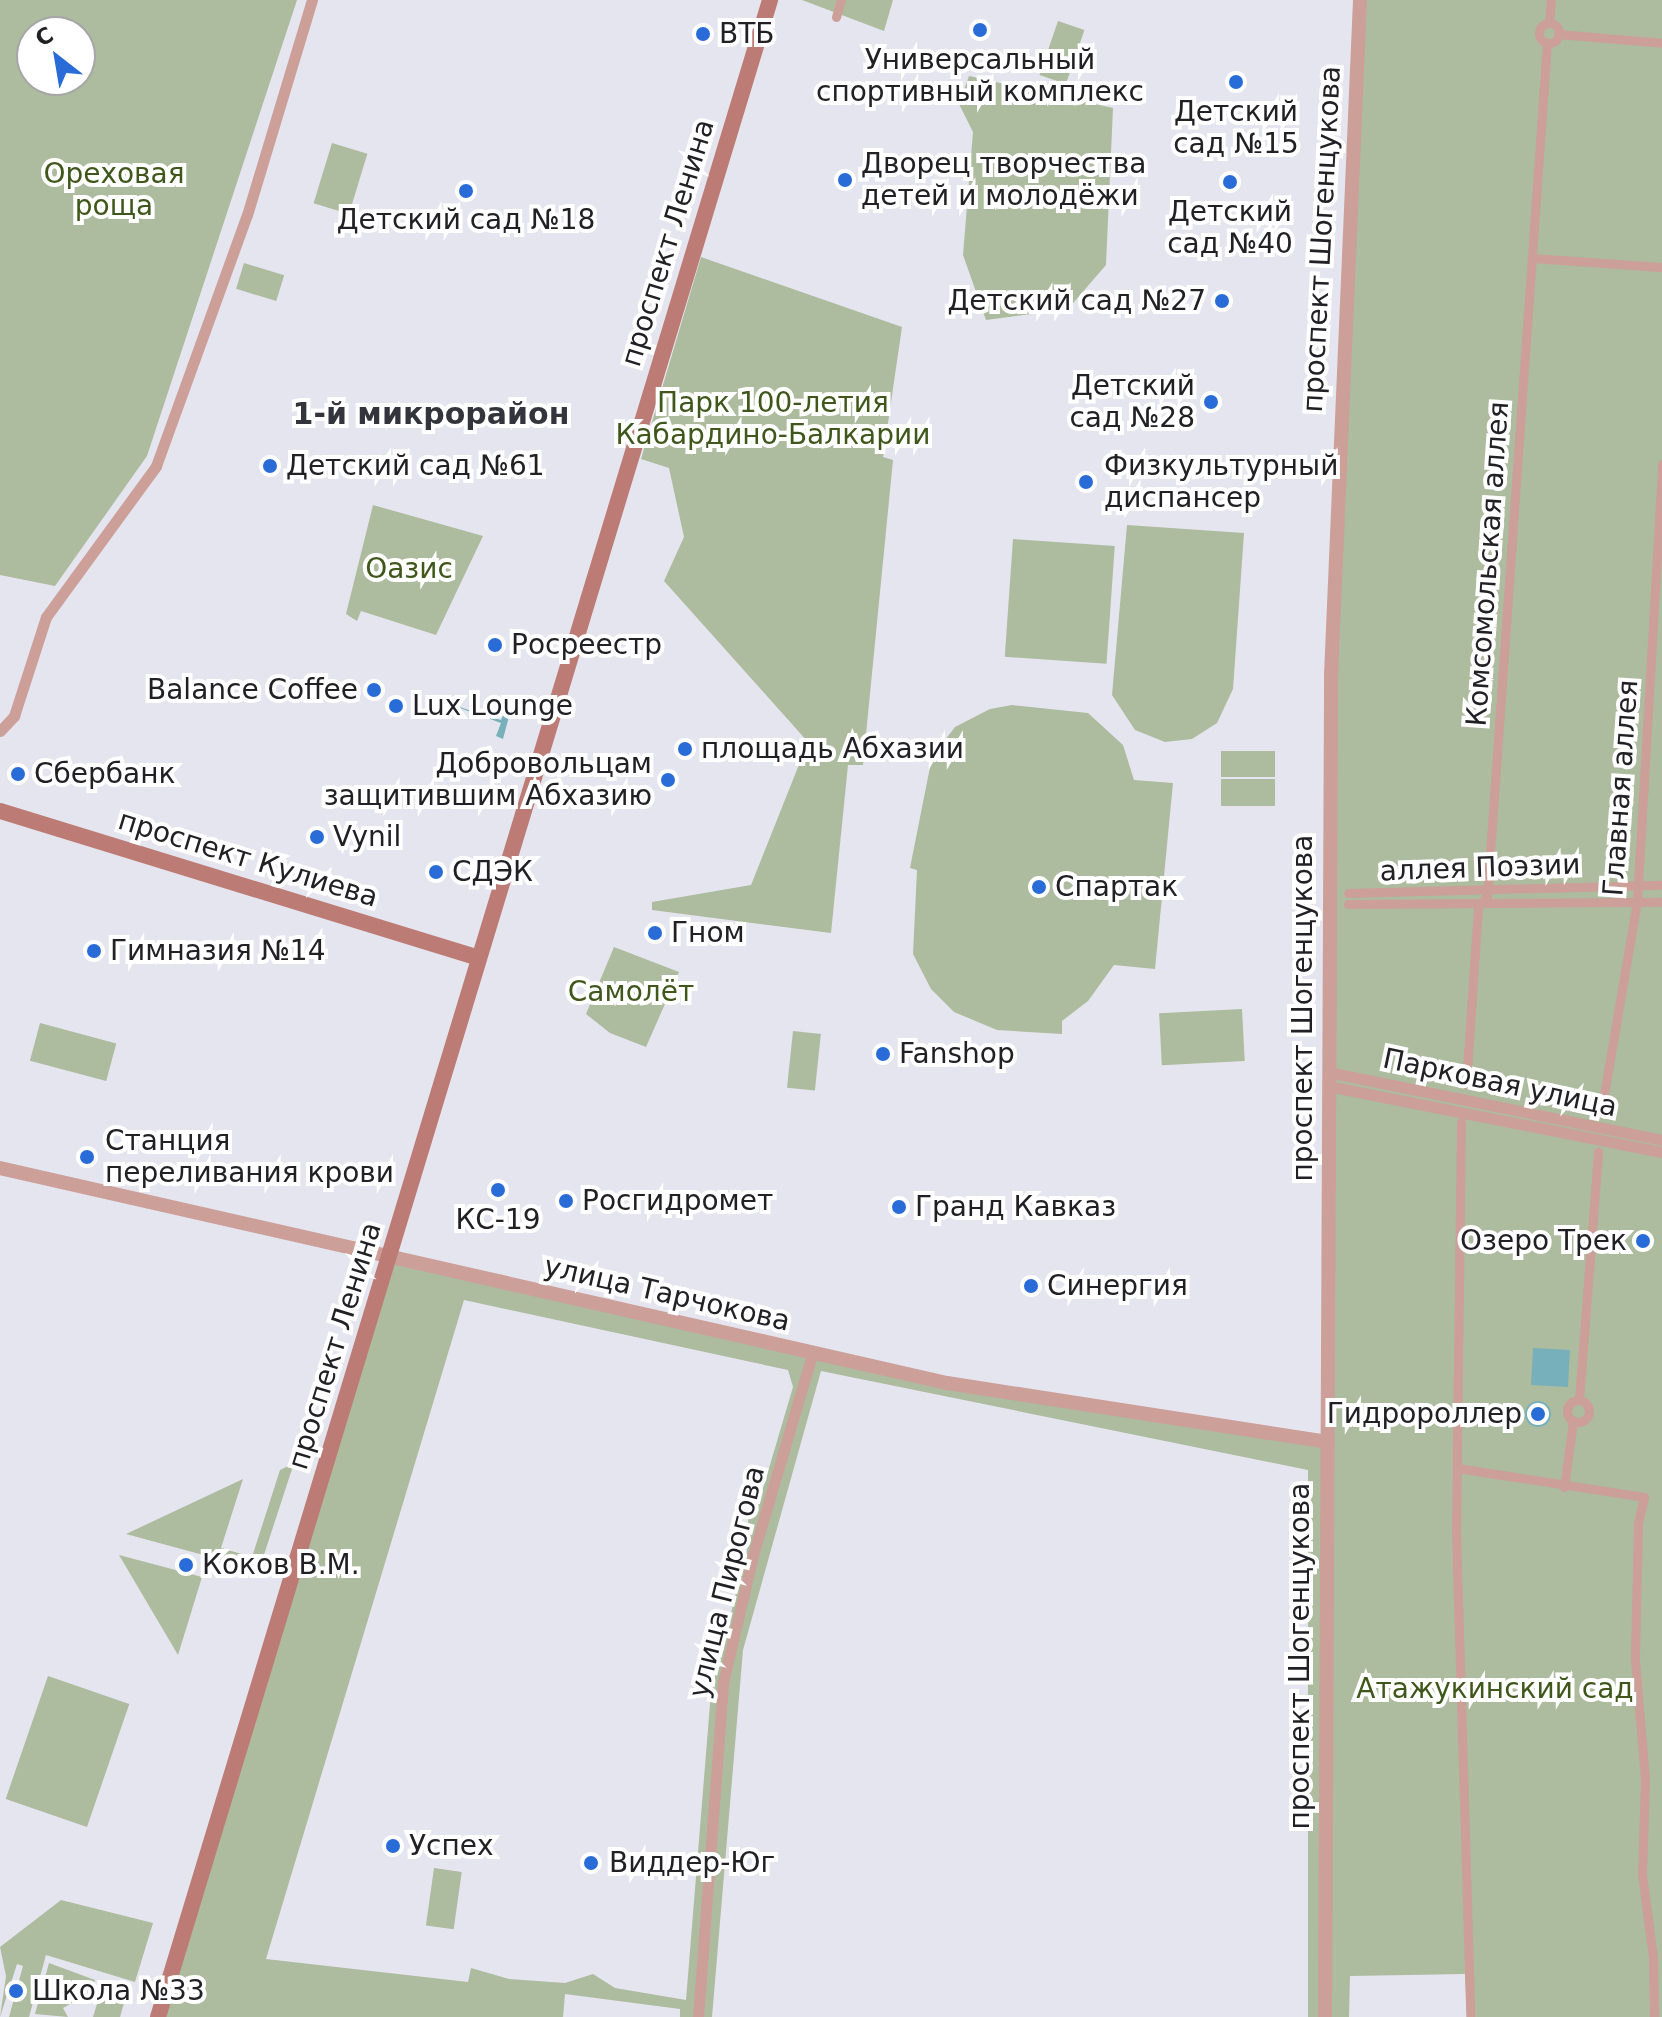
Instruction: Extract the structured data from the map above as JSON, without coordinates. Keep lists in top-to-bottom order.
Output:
{
  "streets": {
    "main road": ["проспект Ленина", "проспект Кулиева"],
    "street": [
      "проспект Шогенцукова",
      "Комсомольская аллея",
      "Главная аллея",
      "аллея Поэзии",
      "Парковая улица",
      "улица Тарчокова",
      "улица Пирогова"
    ]
  },
  "crossings": [
    ["проспект Шогенцукова", "Парковая улица"],
    ["проспект Шогенцукова", "улица Тарчокова"],
    ["проспект Ленина", "проспект Кулиева"],
    ["проспект Ленина", "улица Тарчокова"],
    ["Комсомольская аллея", "аллея Поэзии"],
    ["Главная аллея", "аллея Поэзии"],
    ["улица Тарчокова", "улица Пирогова"]
  ],
  "districts": ["1-й микрорайон"],
  "parks": [
    "Ореховая роща",
    "Парк 100-летия Кабардино-Балкарии",
    "Оазис",
    "Самолёт",
    "Атажукинский сад"
  ],
  "places": [
    "Универсальный спортивный комплекс",
    "ВТБ",
    "Детский сад №15",
    "Дворец творчества детей и молодёжи",
    "Детский сад №40",
    "Детский сад №18",
    "Детский сад №27",
    "Детский сад №28",
    "Детский сад №61",
    "Физкультурный диспансер",
    "Росреестр",
    "Balance Coffee",
    "Lux Lounge",
    "площадь Абхазии",
    "Сбербанк",
    "Добровольцам защитившим Абхазию",
    "Vynil",
    "СДЭК",
    "Спартак",
    "Гном",
    "Гимназия №14",
    "Fanshop",
    "Станция переливания крови",
    "КС-19",
    "Росгидромет",
    "Гранд Кавказ",
    "Озеро Трек",
    "Синергия",
    "Гидророллер",
    "Коков В.М.",
    "Успех",
    "Виддер-Юг",
    "Школа №33"
  ],
  "north": "top left"
}
